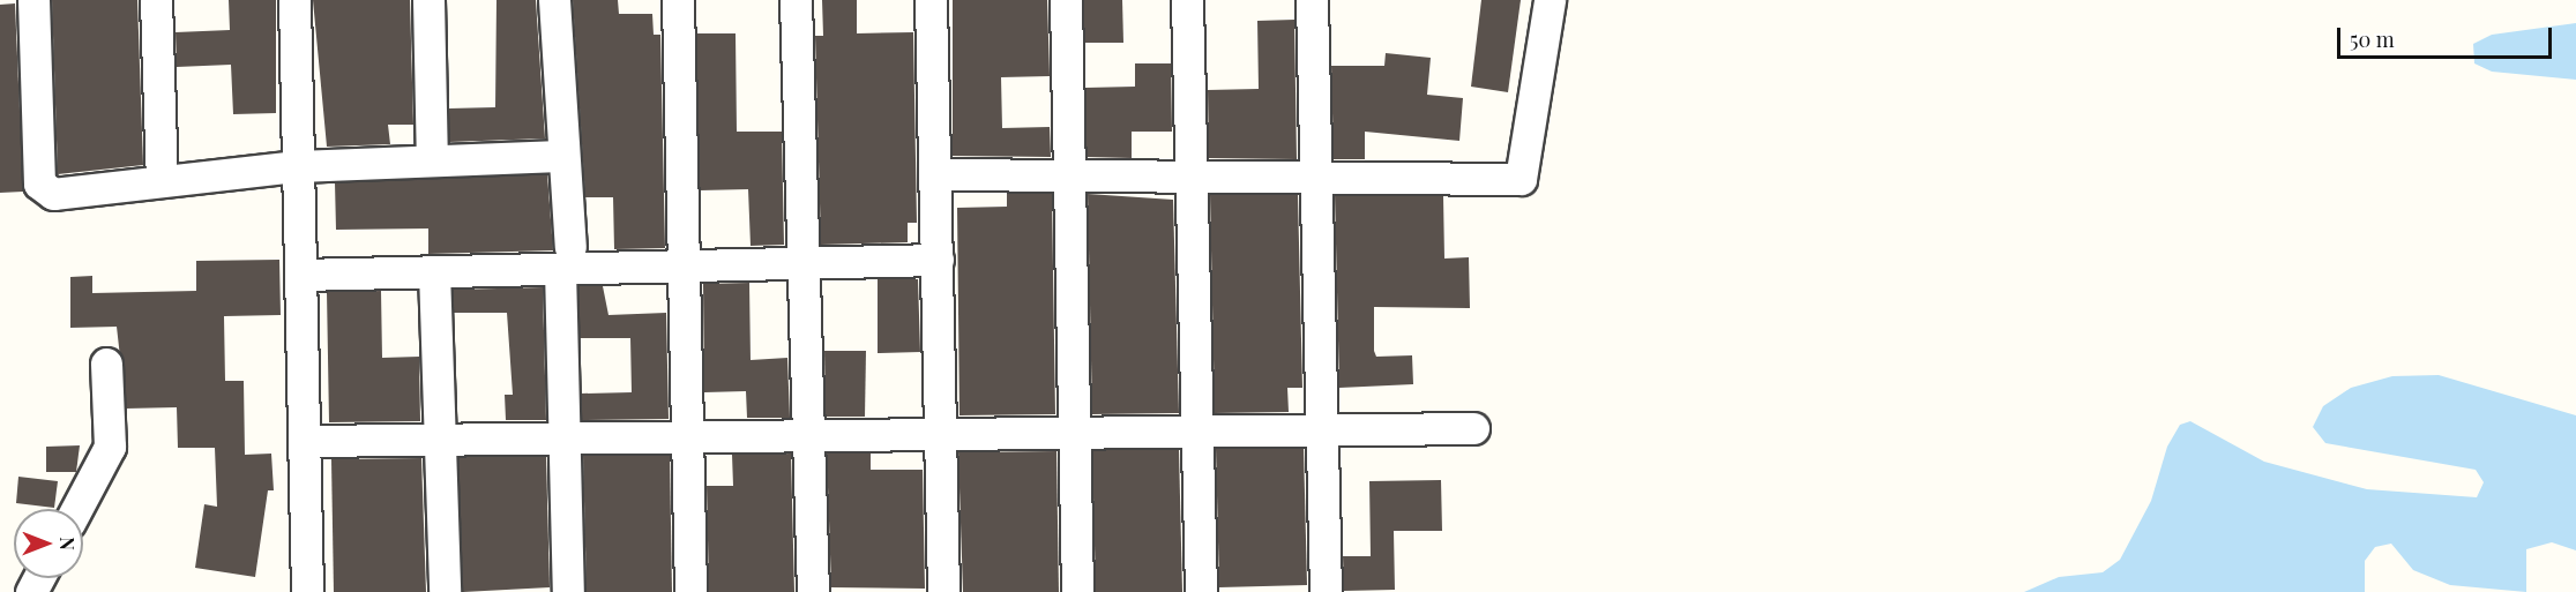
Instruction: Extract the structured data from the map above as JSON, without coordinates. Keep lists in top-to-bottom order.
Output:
{
  "scale_bar": "50 m",
  "north": "right"
}
